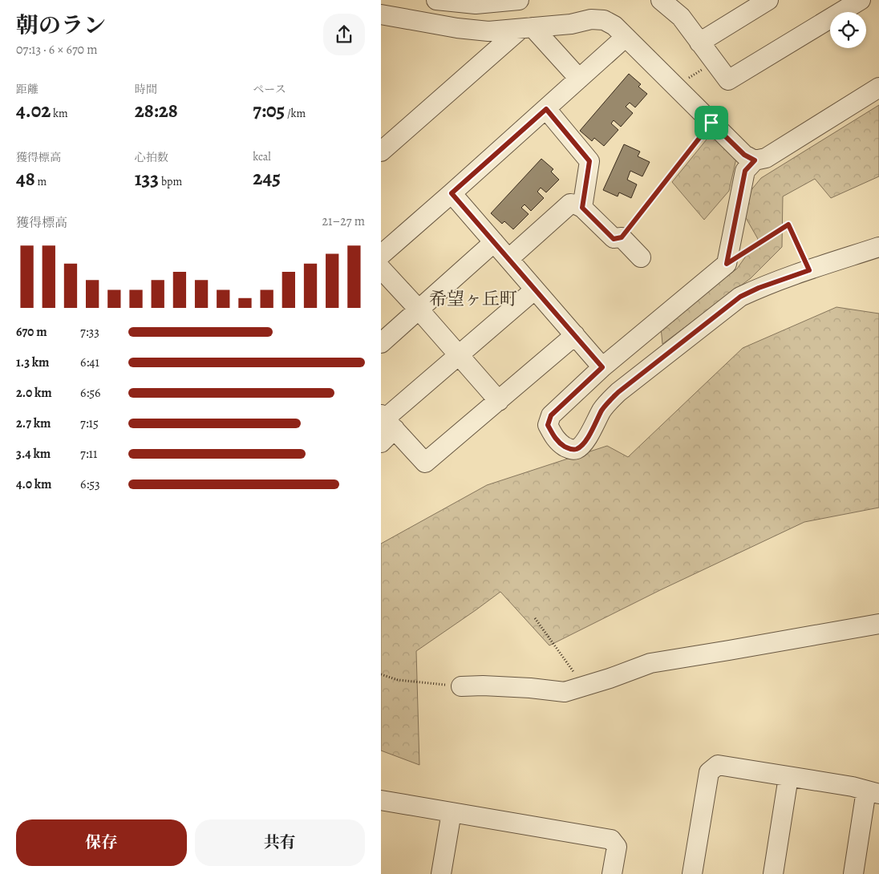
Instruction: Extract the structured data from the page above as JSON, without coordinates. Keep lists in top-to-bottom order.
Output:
{
  "districts": ["希望ヶ丘町"],
  "page": {
    "heading": ["朝のラン", "07:13 · 6 × 670 m"],
    "stats": [
      ["距離", "4.02 km"],
      ["時間", "28:28"],
      ["ペース", "7:05 /km"],
      ["獲得標高", "48 m"],
      ["心拍数", "133 bpm"],
      ["kcal", "245"]
    ],
    "chart": ["獲得標高", "21–27 m"],
    "list": [
      {
        "name": "670 m",
        "note": "7:33"
      },
      {
        "name": "1.3 km",
        "note": "6:41"
      },
      {
        "name": "2.0 km",
        "note": "6:56"
      },
      {
        "name": "2.7 km",
        "note": "7:15"
      },
      {
        "name": "3.4 km",
        "note": "7:11"
      },
      {
        "name": "4.0 km",
        "note": "6:53"
      }
    ],
    "buttons": ["保存", "共有"]
  }
}
